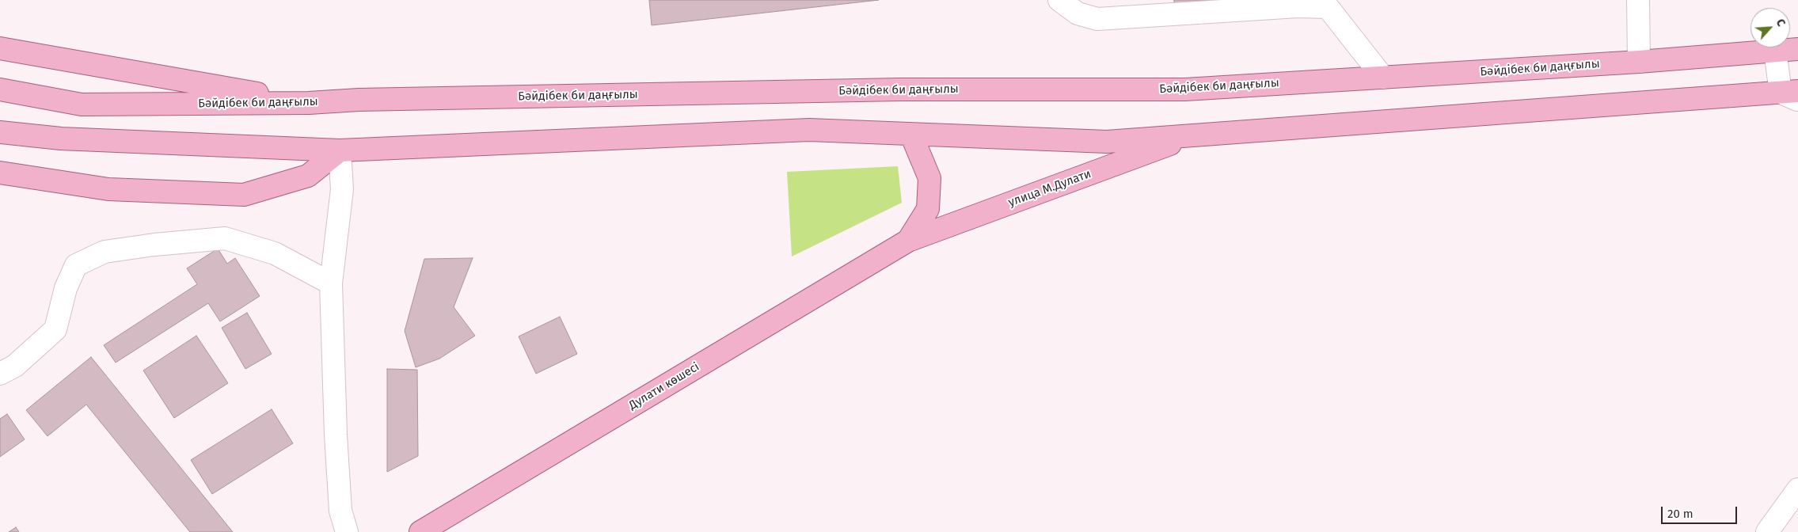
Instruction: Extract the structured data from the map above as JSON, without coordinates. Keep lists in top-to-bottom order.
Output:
{
  "streets": {
    "main road": ["Бәйдібек би даңғылы", "улица М.Дулати", "Дулати көшесі"]
  },
  "crossings": [
    ["улица М.Дулати", "Дулати көшесі"]
  ],
  "scale_bar": "20 m",
  "north": "top right"
}
